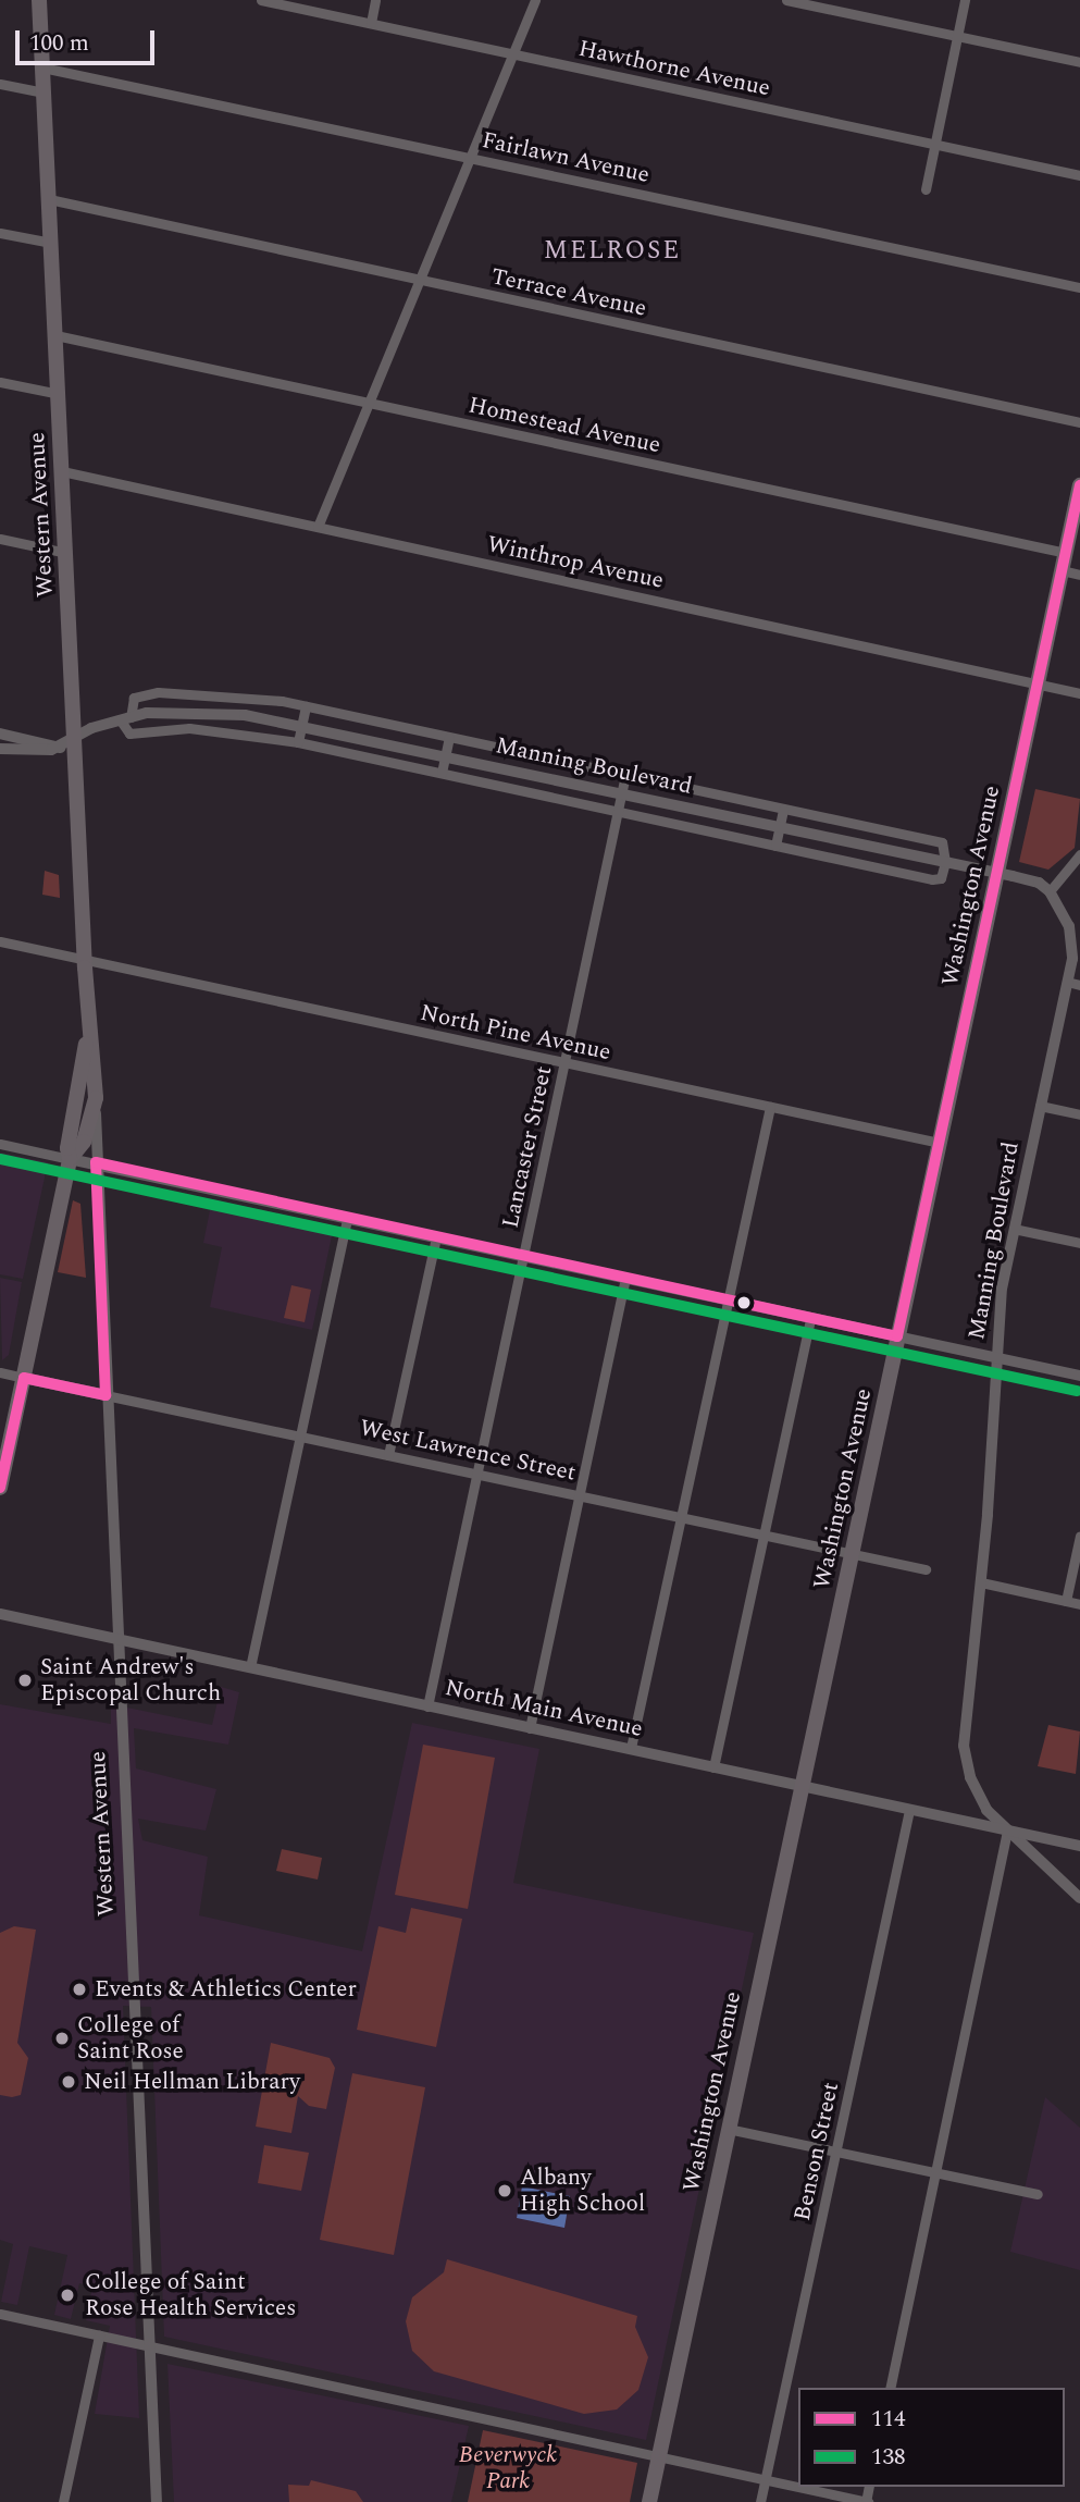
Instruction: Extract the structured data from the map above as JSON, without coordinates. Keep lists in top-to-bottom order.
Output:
{
  "streets": {
    "main road": ["Western Avenue", "Washington Avenue"],
    "street": [
      "Hawthorne Avenue",
      "Fairlawn Avenue",
      "Terrace Avenue",
      "Homestead Avenue",
      "Winthrop Avenue",
      "Manning Boulevard",
      "North Pine Avenue",
      "Lancaster Street",
      "West Lawrence Street",
      "North Main Avenue",
      "Benson Street"
    ]
  },
  "crossings": [
    ["Fairlawn Avenue", "Western Avenue"],
    ["Terrace Avenue", "Western Avenue"],
    ["Homestead Avenue", "Western Avenue"],
    ["Homestead Avenue", "Washington Avenue"],
    ["Western Avenue", "Winthrop Avenue"],
    ["Western Avenue", "Manning Boulevard"],
    ["Western Avenue", "North Pine Avenue"],
    ["Western Avenue", "West Lawrence Street"],
    ["Western Avenue", "North Main Avenue"],
    ["Winthrop Avenue", "Washington Avenue"],
    ["Manning Boulevard", "Washington Avenue"],
    ["Manning Boulevard", "Lancaster Street"],
    ["Manning Boulevard", "North Main Avenue"],
    ["Washington Avenue", "North Pine Avenue"],
    ["Washington Avenue", "West Lawrence Street"],
    ["Washington Avenue", "North Main Avenue"],
    ["North Pine Avenue", "Lancaster Street"],
    ["Lancaster Street", "West Lawrence Street"],
    ["Lancaster Street", "North Main Avenue"],
    ["North Main Avenue", "Benson Street"]
  ],
  "districts": ["MELROSE"],
  "parks": ["Beverwyck Park"],
  "places": [
    "Saint Andrew's Episcopal Church",
    "Events & Athletics Center",
    "College of Saint Rose",
    "Neil Hellman Library",
    "Albany High School",
    "College of Saint Rose Health Services"
  ],
  "lines": ["transit line 114", "transit line 138"],
  "legend": ["114", "138"],
  "scale_bar": "100 m"
}
